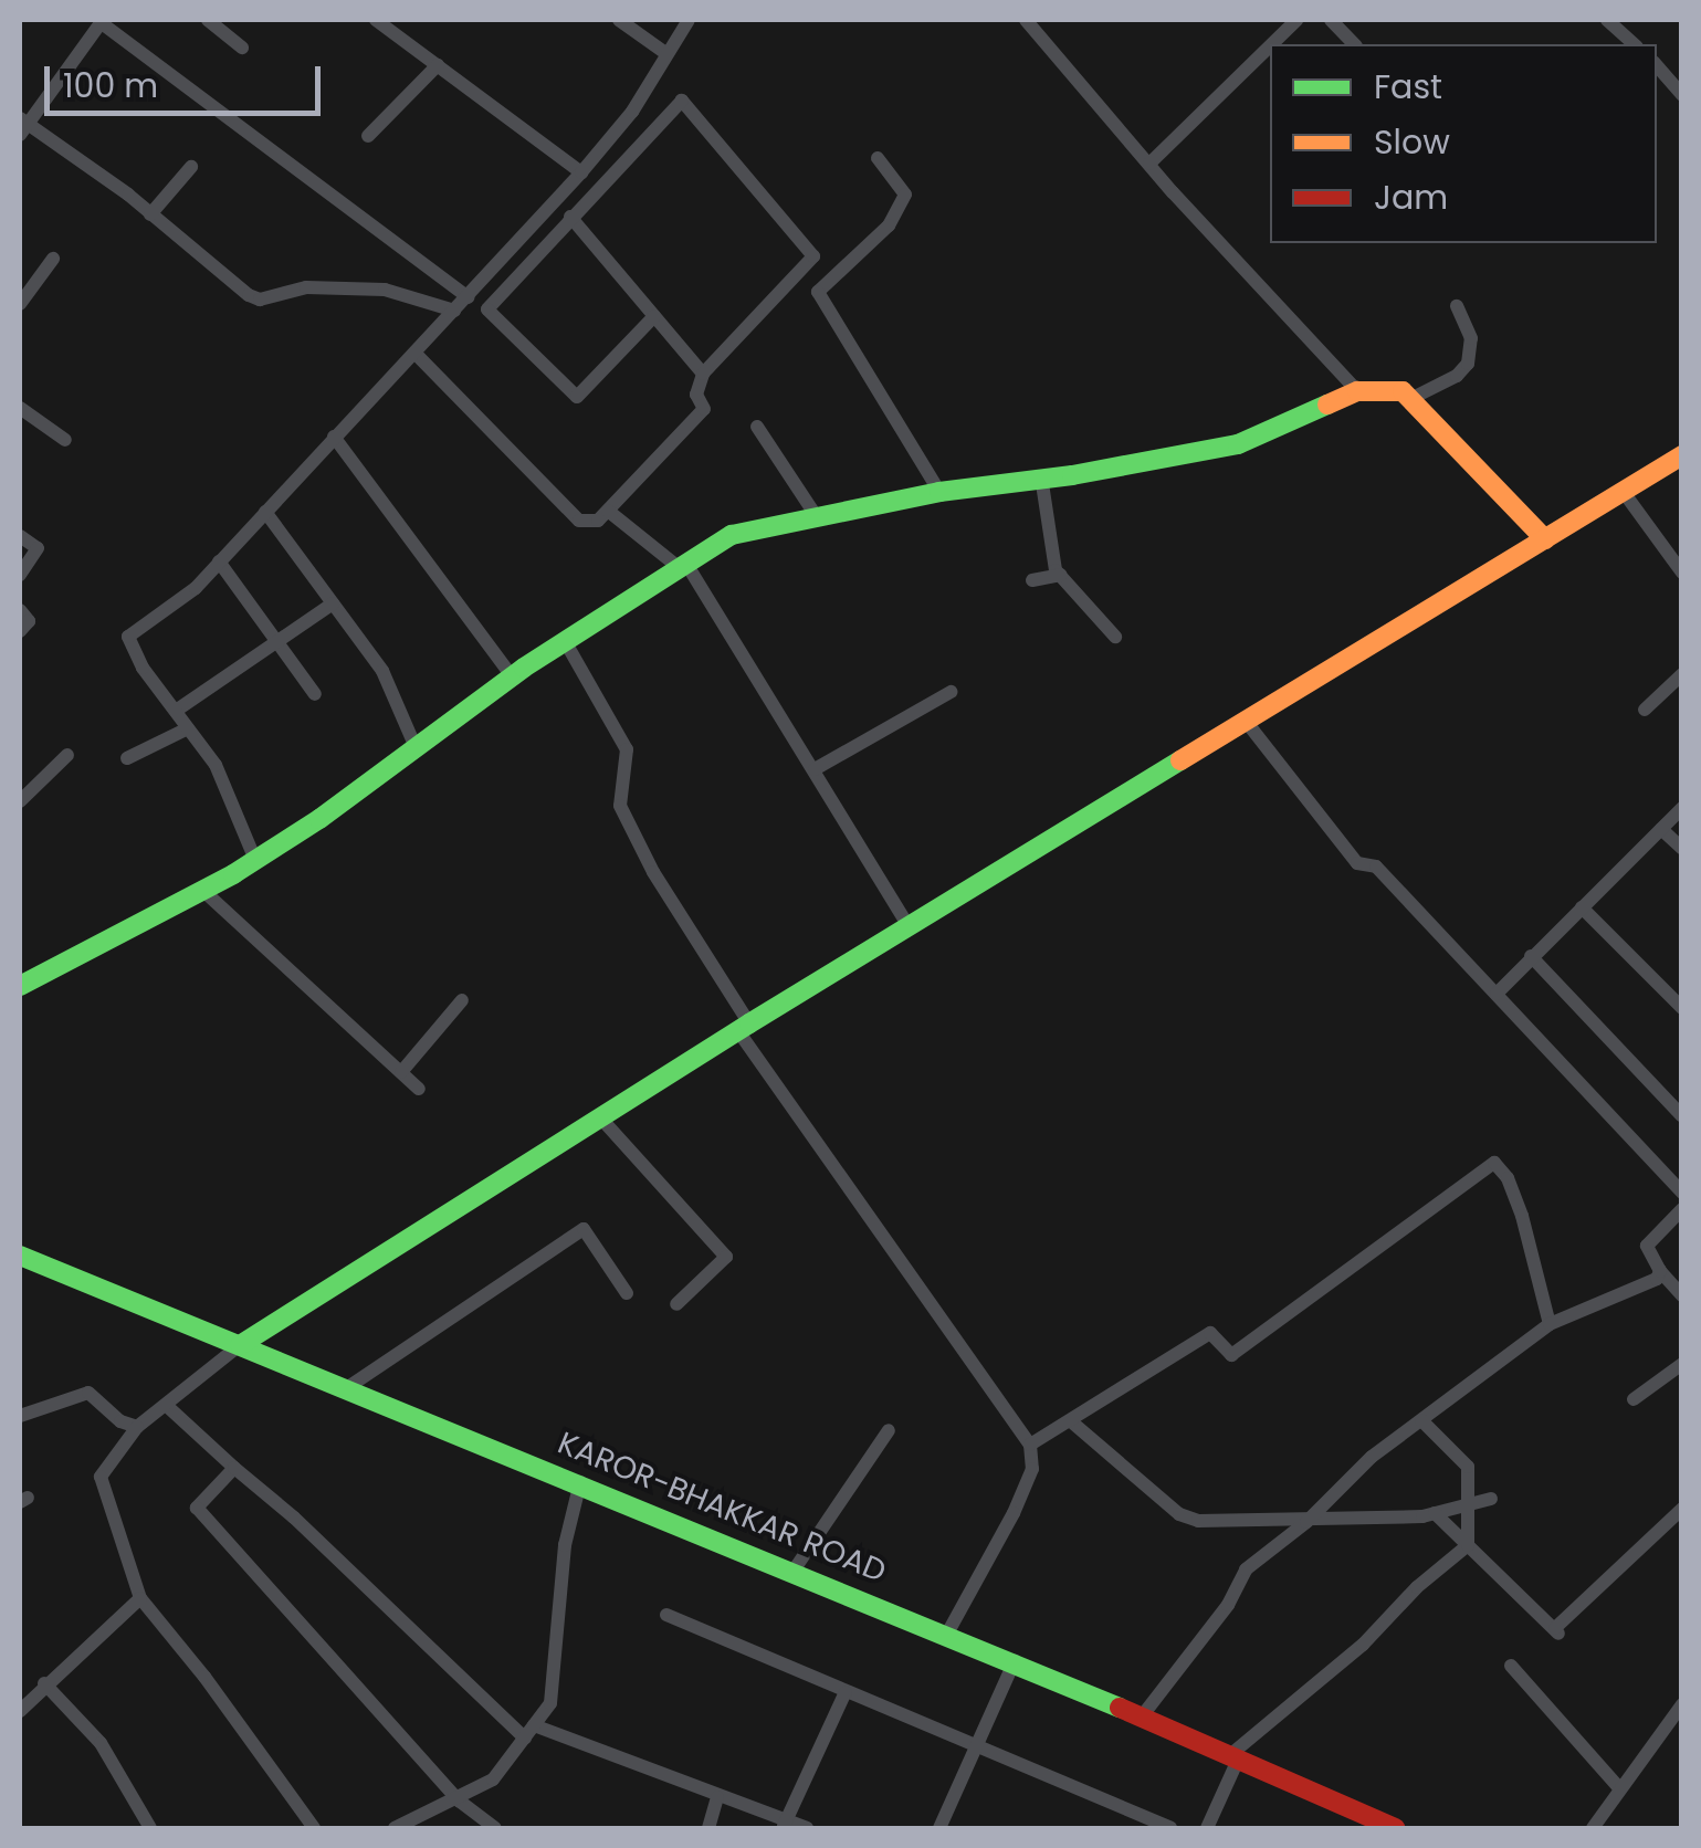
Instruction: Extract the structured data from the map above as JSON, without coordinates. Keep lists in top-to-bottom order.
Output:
{
  "streets": {
    "main road": ["KAROR-BHAKKAR ROAD"]
  },
  "legend": ["Fast", "Slow", "Jam"],
  "scale_bar": "100 m"
}
